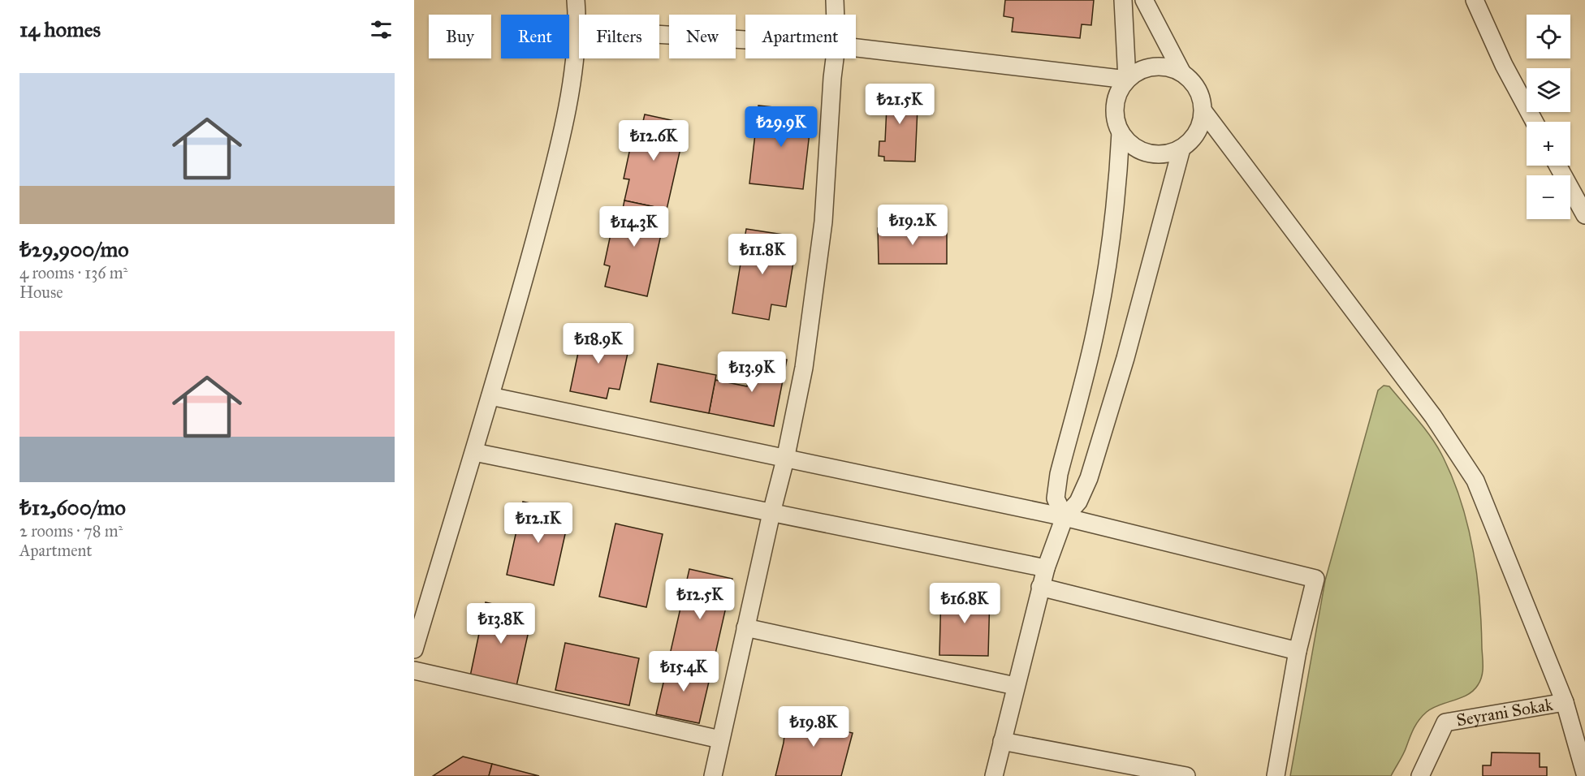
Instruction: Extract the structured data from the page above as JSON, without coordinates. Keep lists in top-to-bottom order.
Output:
{
  "streets": {
    "street": ["Seyrani Sokak"]
  },
  "page": {
    "heading": "14 homes",
    "map_buttons": ["+", "−"],
    "chip": [
      "Buy",
      "Rent",
      "Filters",
      "New",
      "Apartment"
    ],
    "list": [
      {
        "name": "₺29,900/mo",
        "note": "4 rooms · 136 m² · House"
      },
      {
        "name": "₺12,600/mo",
        "note": "2 rooms · 78 m² · Apartment"
      }
    ],
    "price": [
      "₺21.5K",
      "₺29.9K",
      "₺12.6K",
      "₺19.2K",
      "₺14.3K",
      "₺11.8K",
      "₺18.9K",
      "₺13.9K",
      "₺12.1K",
      "₺12.5K",
      "₺16.8K",
      "₺13.8K",
      "₺15.4K",
      "₺19.8K"
    ]
  }
}
